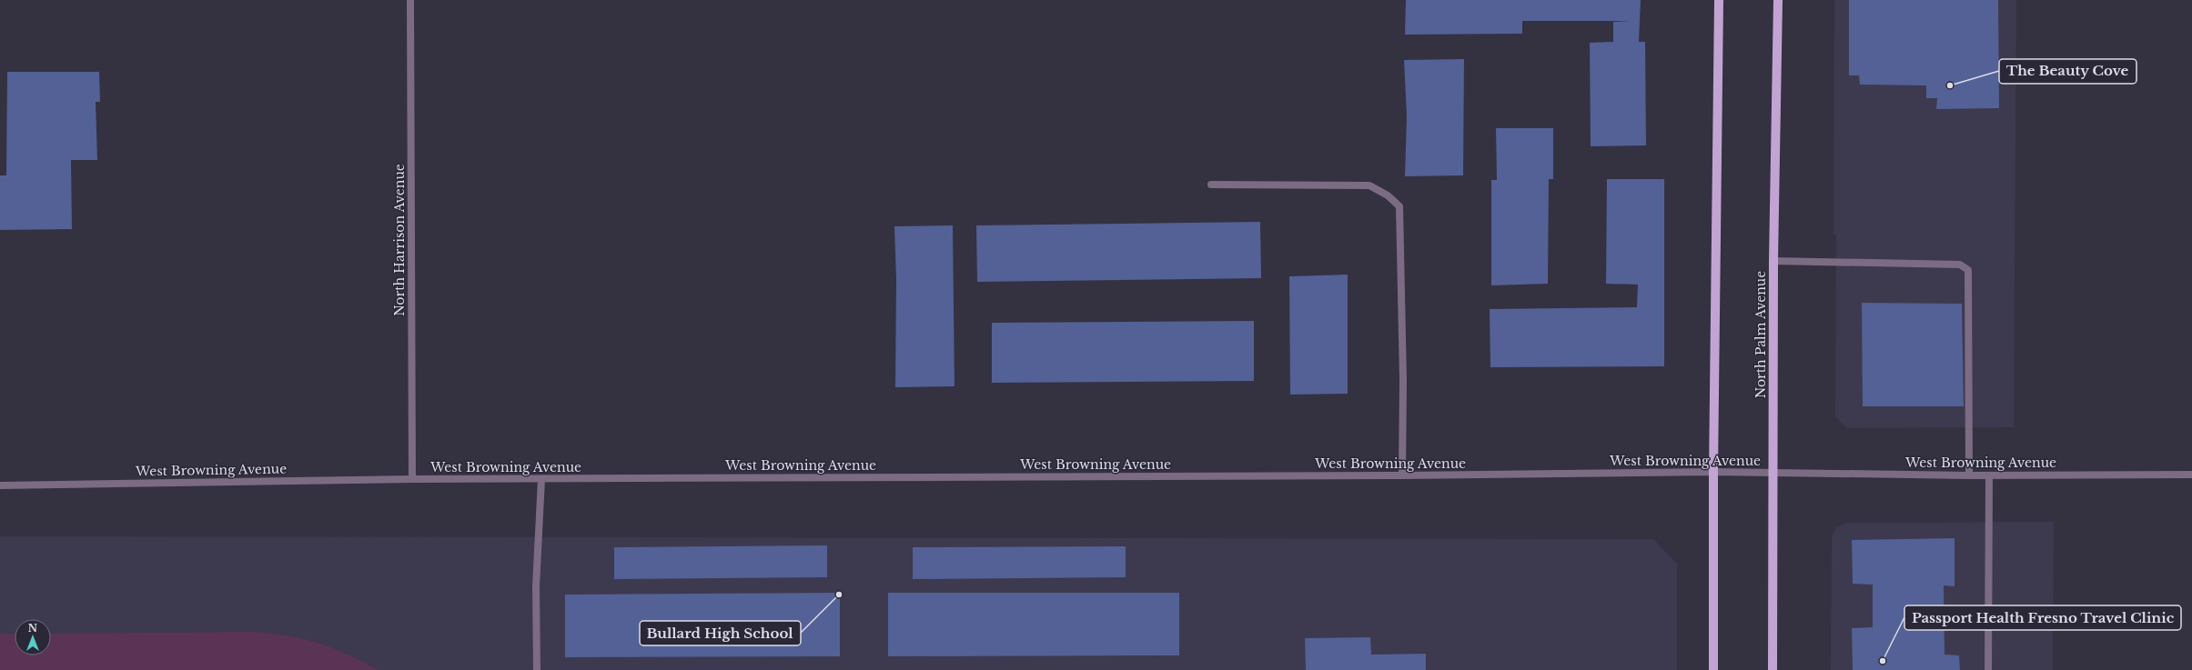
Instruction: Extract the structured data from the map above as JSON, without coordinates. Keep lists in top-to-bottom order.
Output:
{
  "streets": {
    "main road": ["North Palm Avenue"],
    "street": ["North Harrison Avenue", "West Browning Avenue"]
  },
  "crossings": [
    ["North Harrison Avenue", "West Browning Avenue"],
    ["North Palm Avenue", "West Browning Avenue"]
  ],
  "places": ["The Beauty Cove", "Bullard High School", "Passport Health Fresno Travel Clinic"],
  "north": "top"
}
